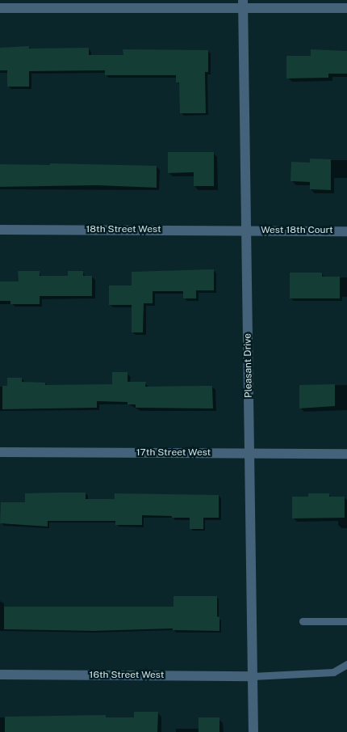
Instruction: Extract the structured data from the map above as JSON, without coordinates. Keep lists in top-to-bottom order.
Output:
{
  "streets": {
    "street": [
      "18th Street West",
      "West 18th Court",
      "Pleasant Drive",
      "17th Street West",
      "16th Street West"
    ]
  },
  "crossings": [
    ["18th Street West", "West 18th Court"],
    ["18th Street West", "Pleasant Drive"],
    ["West 18th Court", "Pleasant Drive"],
    ["Pleasant Drive", "17th Street West"],
    ["Pleasant Drive", "16th Street West"]
  ]
}
